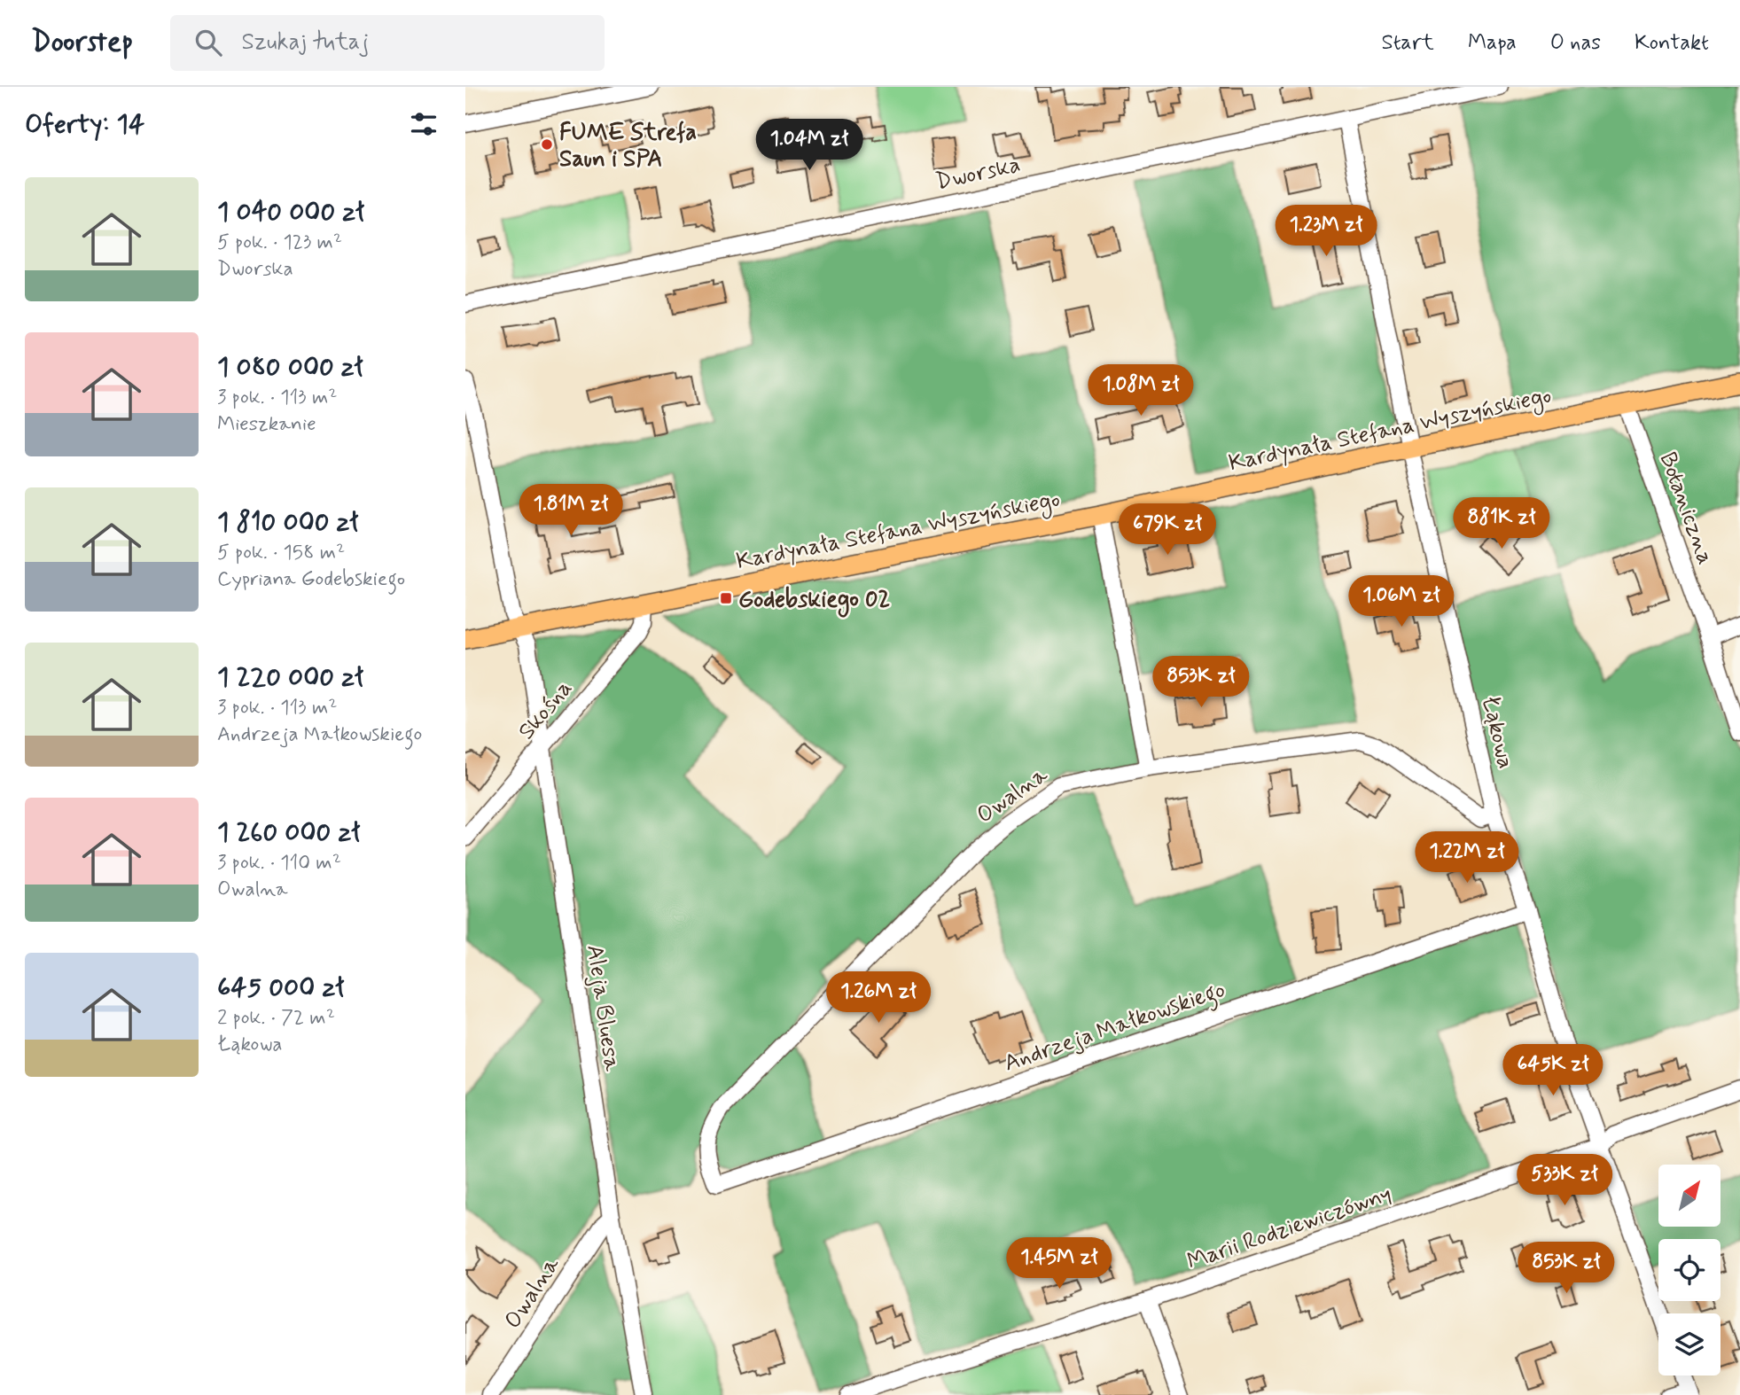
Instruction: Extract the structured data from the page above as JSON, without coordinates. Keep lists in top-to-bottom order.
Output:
{
  "streets": {
    "main road": ["Kardynała Stefana Wyszyńskiego"],
    "street": [
      "Dworska",
      "Botaniczna",
      "Skośna",
      "Łąkowa",
      "Owalna",
      "Aleja Bluesa",
      "Andrzeja Małkowskiego",
      "Marii Rodziewiczówny"
    ]
  },
  "crossings": [
    ["Dworska", "Łąkowa"],
    ["Kardynała Stefana Wyszyńskiego", "Botaniczna"],
    ["Kardynała Stefana Wyszyńskiego", "Skośna"],
    ["Kardynała Stefana Wyszyńskiego", "Łąkowa"],
    ["Kardynała Stefana Wyszyńskiego", "Aleja Bluesa"],
    ["Skośna", "Aleja Bluesa"],
    ["Łąkowa", "Owalna"],
    ["Łąkowa", "Andrzeja Małkowskiego"],
    ["Łąkowa", "Marii Rodziewiczówny"],
    ["Owalna", "Aleja Bluesa"],
    ["Owalna", "Andrzeja Małkowskiego"]
  ],
  "places": {
    "other": ["FUME Strefa Saun i SPA"],
    "transit": ["Godebskiego 02"]
  },
  "north": "top right",
  "page": {
    "header": "Doorstep",
    "search": "Szukaj tutaj",
    "nav": [
      "Start",
      "Mapa",
      "O nas",
      "Kontakt"
    ],
    "heading": "Oferty: 14",
    "price": [
      "1.04M zł",
      "1.23M zł",
      "1.08M zł",
      "1.81M zł",
      "881K zł",
      "679K zł",
      "1.06M zł",
      "853K zł",
      "1.22M zł",
      "1.26M zł",
      "645K zł",
      "533K zł",
      "1.45M zł",
      "853K zł"
    ],
    "list": [
      {
        "name": "1 040 000 zł",
        "note": "5 pok. · 123 m² · Dworska"
      },
      {
        "name": "1 080 000 zł",
        "note": "3 pok. · 113 m² · Mieszkanie"
      },
      {
        "name": "1 810 000 zł",
        "note": "5 pok. · 158 m² · Cypriana Godebskiego"
      },
      {
        "name": "1 220 000 zł",
        "note": "3 pok. · 113 m² · Andrzeja Małkowskiego"
      },
      {
        "name": "1 260 000 zł",
        "note": "3 pok. · 110 m² · Owalna"
      },
      {
        "name": "645 000 zł",
        "note": "2 pok. · 72 m² · Łąkowa"
      }
    ]
  }
}
